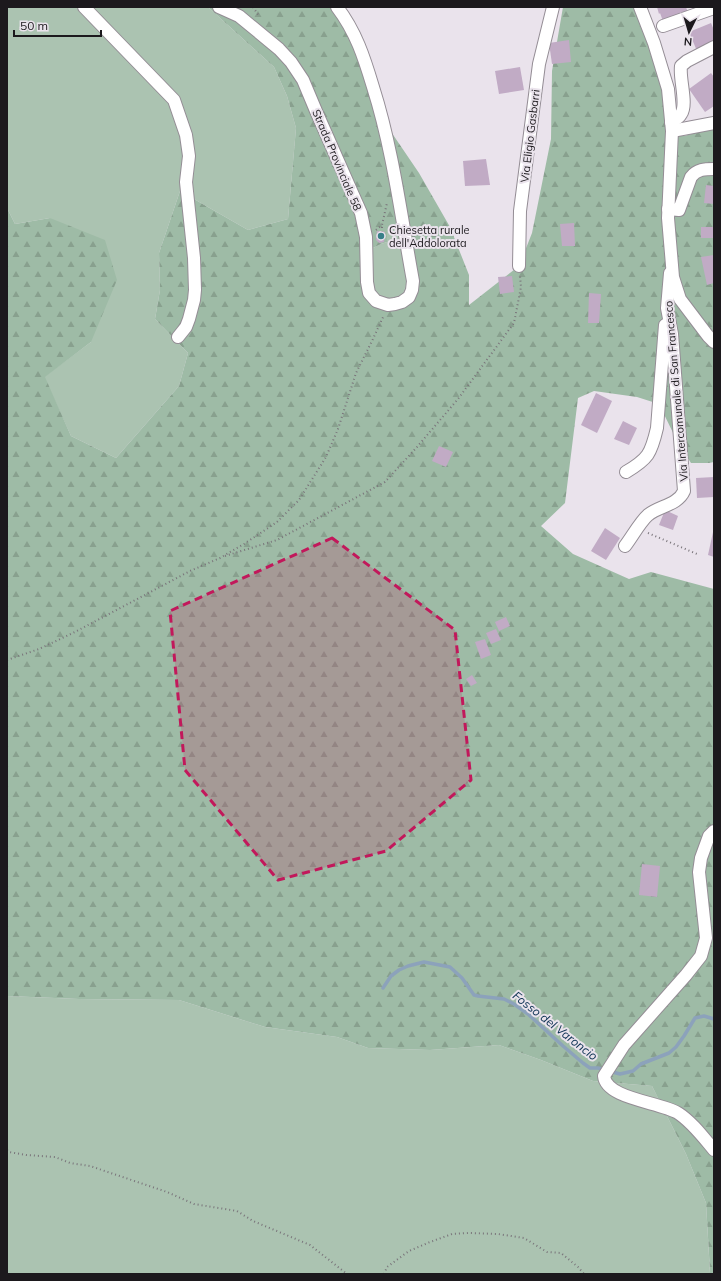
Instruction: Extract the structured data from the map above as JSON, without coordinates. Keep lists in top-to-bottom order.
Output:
{
  "streets": {
    "street": ["Via Eligio Gasbarri", "Strada Provinciale 58", "Via Intercomunale di San Francesco"]
  },
  "water": ["Fosso del Varoncio"],
  "places": ["Chiesetta rurale dell'Addolorata"],
  "scale_bar": "50 m",
  "north": "bottom"
}
